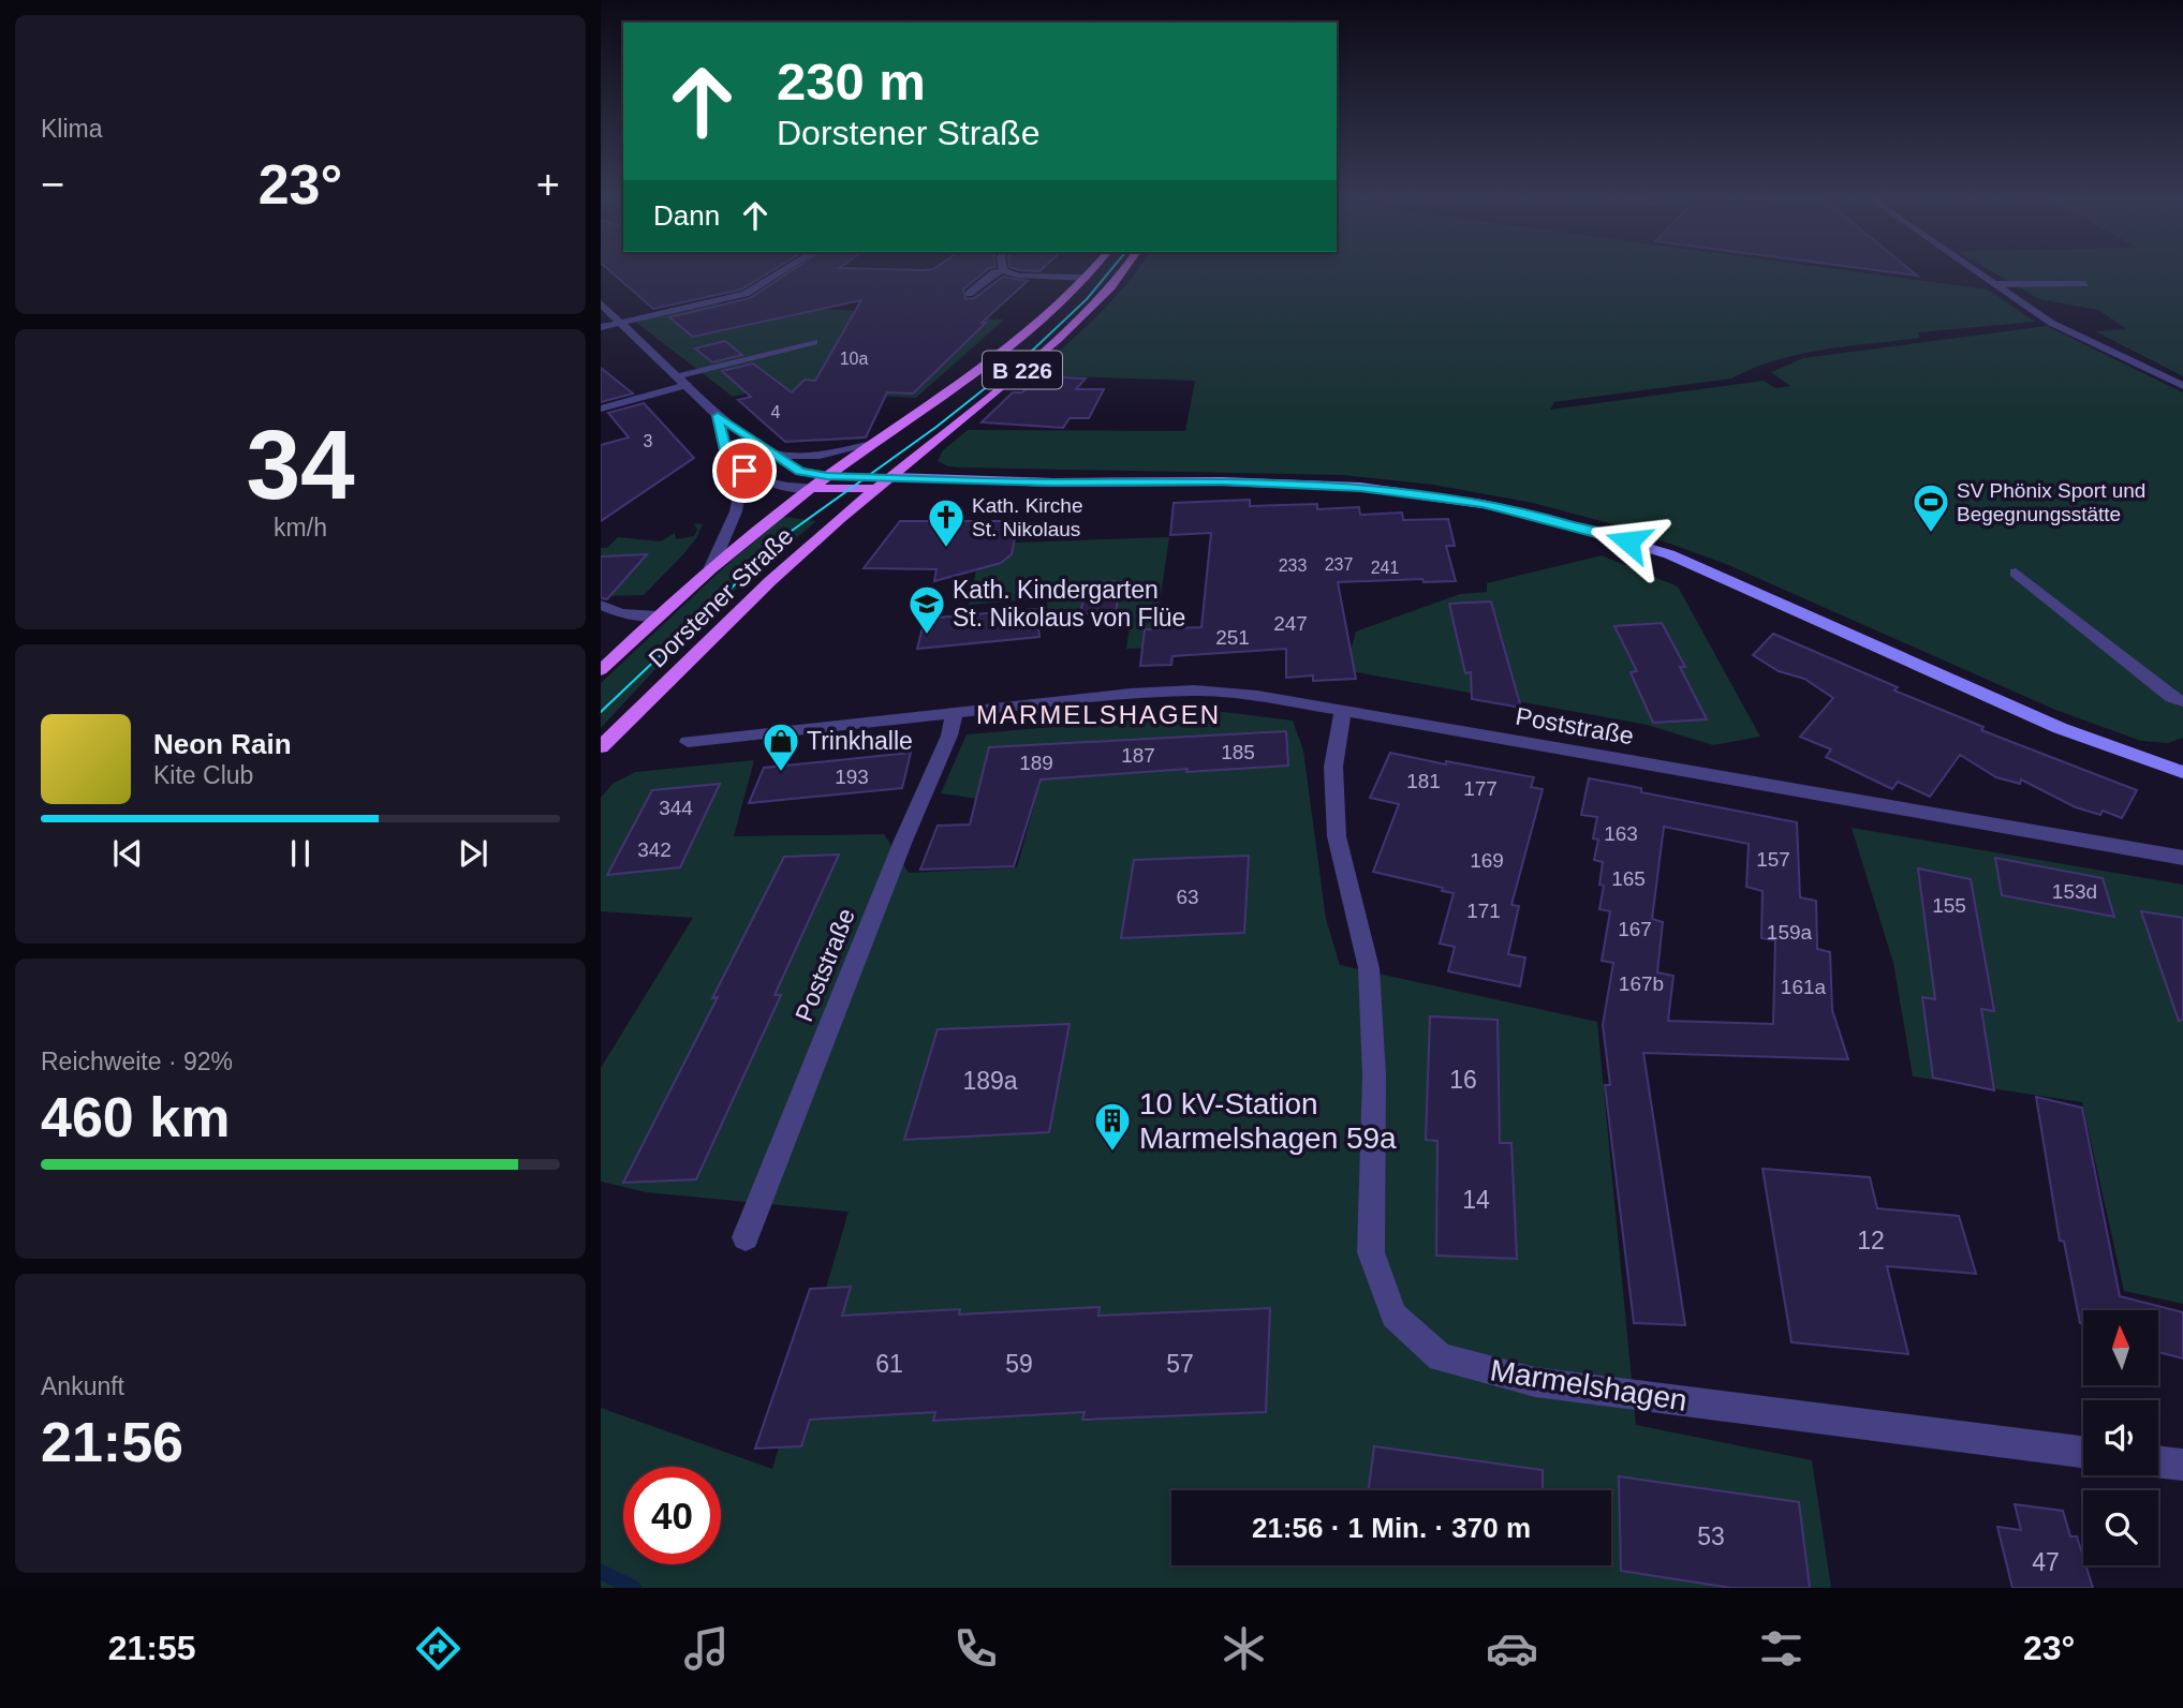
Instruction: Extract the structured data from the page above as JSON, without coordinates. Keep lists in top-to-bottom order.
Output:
{
  "streets": {
    "main road": ["B 226", "Dorstener Straße"],
    "street": ["Poststraße", "Marmelshagen"]
  },
  "crossings": [
    ["Poststraße", "Marmelshagen"]
  ],
  "districts": ["MARMELSHAGEN"],
  "places": {
    "sports": ["SV Phönix Sport und Begegnungsstätte"],
    "church": ["Kath. Kirche St. Nikolaus"],
    "school or university": ["Kath. Kindergarten St. Nikolaus von Flüe"],
    "shop": ["Trinkhalle"],
    "building": ["10 kV-Station Marmelshagen 59a"]
  },
  "house_numbers": [
    "10a",
    "4",
    "3",
    "237",
    "233",
    "241",
    "247",
    "251",
    "185",
    "187",
    "189",
    "193",
    "181",
    "177",
    "344",
    "163",
    "342",
    "157",
    "169",
    "165",
    "153d",
    "63",
    "155",
    "171",
    "167",
    "159a",
    "167b",
    "161a",
    "16",
    "189a",
    "14",
    "12",
    "61",
    "59",
    "57",
    "53",
    "47"
  ],
  "north": "top",
  "page": {
    "tile": [
      "Klima",
      ["34", "km/h"],
      ["Reichweite · 92%", "460 km"],
      ["Ankunft", "21:56"]
    ],
    "turn": ["230 m", "Dorstener Straße"],
    "heat": ["−", "23°", "+"],
    "then": "Dann",
    "song": ["Neon Rain", "Kite Club"],
    "limit": "40",
    "trip": "21:56 · 1 Min. · 370 m",
    "tabs": ["21:55", "23°"]
  }
}
